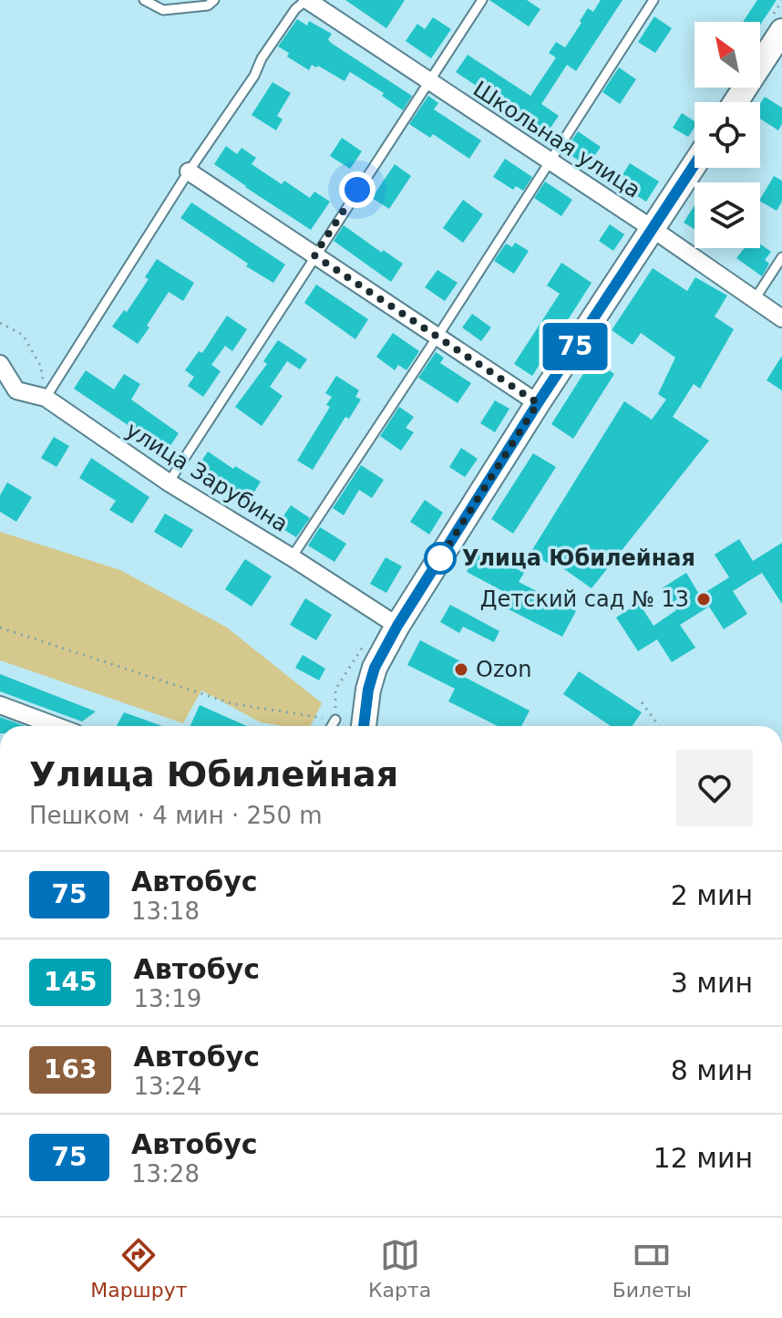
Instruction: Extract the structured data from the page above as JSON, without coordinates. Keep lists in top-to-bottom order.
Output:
{
  "streets": {
    "street": ["Школьная улица", "улица Зарубина"]
  },
  "places": ["Улица Юбилейная", "Детский сад № 13", "Ozon"],
  "lines": ["bus line 75"],
  "north": "top left",
  "page": {
    "on_map": "75",
    "heading": ["Улица Юбилейная", "Пешком · 4 мин · 250 m"],
    "list": [
      {
        "mark": "75",
        "name": "Автобус",
        "note": "13:18",
        "value": "2 мин"
      },
      {
        "mark": "145",
        "name": "Автобус",
        "note": "13:19",
        "value": "3 мин"
      },
      {
        "mark": "163",
        "name": "Автобус",
        "note": "13:24",
        "value": "8 мин"
      },
      {
        "mark": "75",
        "name": "Автобус",
        "note": "13:28",
        "value": "12 мин"
      }
    ],
    "tabs": ["Маршрут", "Карта", "Билеты"]
  }
}
